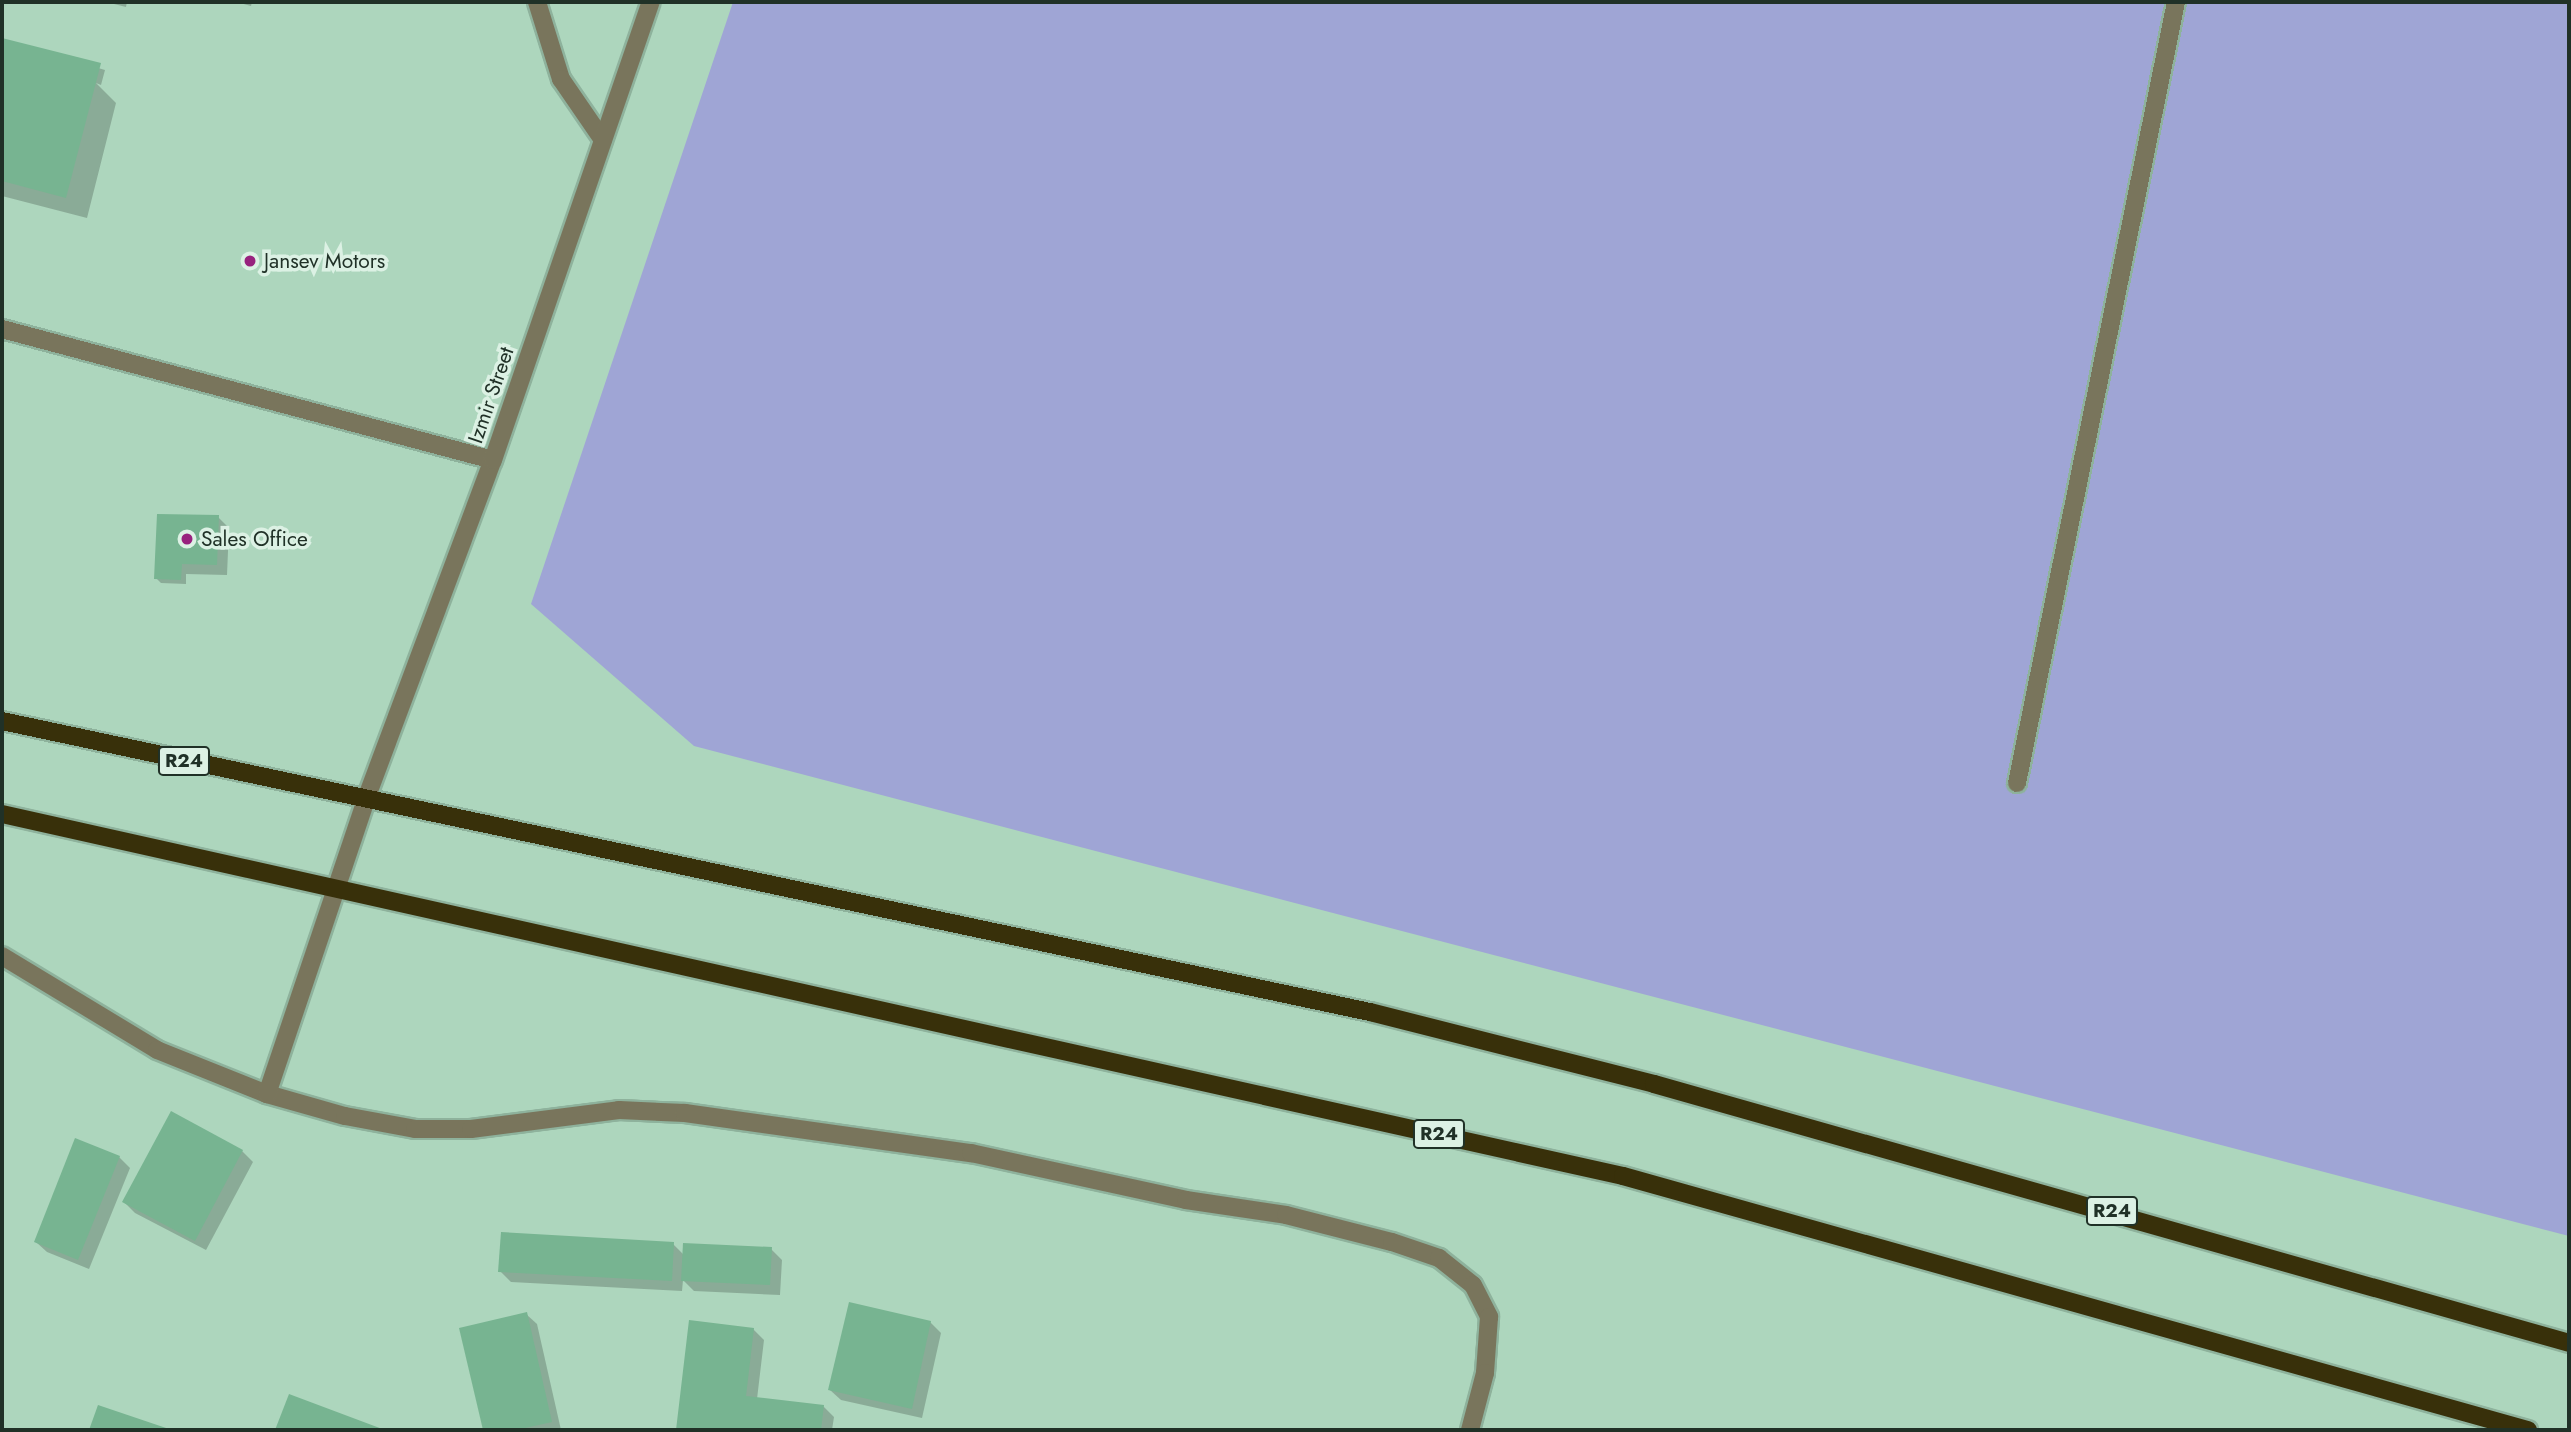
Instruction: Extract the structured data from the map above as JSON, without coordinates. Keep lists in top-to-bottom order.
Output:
{
  "streets": {
    "main road": ["R24"],
    "street": ["Izmir Street"]
  },
  "crossings": [
    ["Izmir Street", "R24"]
  ],
  "places": ["Jansev Motors", "Sales Office"]
}
